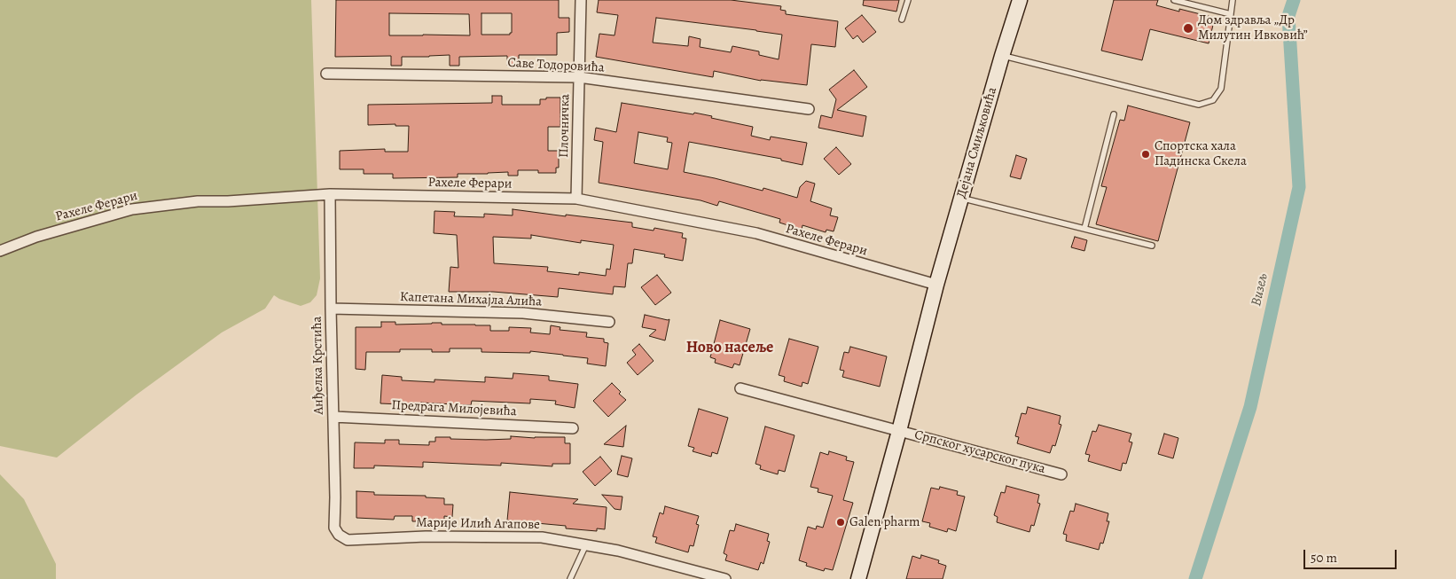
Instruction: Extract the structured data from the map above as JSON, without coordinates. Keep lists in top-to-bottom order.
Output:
{
  "streets": {
    "street": [
      "Саве Тодоровића",
      "Плочничка",
      "Дејана Смиљковића",
      "Рахеле Ферари",
      "Капетана Михајла Алића",
      "Анђелка Крстића",
      "Предрага Милојевића",
      "Српског хусарског пука",
      "Марије Илић Агапове"
    ]
  },
  "crossings": [
    ["Саве Тодоровића", "Плочничка"],
    ["Плочничка", "Рахеле Ферари"],
    ["Дејана Смиљковића", "Рахеле Ферари"],
    ["Дејана Смиљковића", "Српског хусарског пука"],
    ["Рахеле Ферари", "Анђелка Крстића"],
    ["Рахеле Ферари", "Српског хусарског пука"],
    ["Капетана Михајла Алића", "Анђелка Крстића"],
    ["Анђелка Крстића", "Предрага Милојевића"],
    ["Анђелка Крстића", "Марије Илић Агапове"]
  ],
  "districts": ["Ново насеље"],
  "water": ["Визељ"],
  "places": ["Дом здравља „Др Милутин Ивковић”", "Спортска хала Падинска Скела", "Galen pharm"],
  "scale_bar": "50 m"
}
